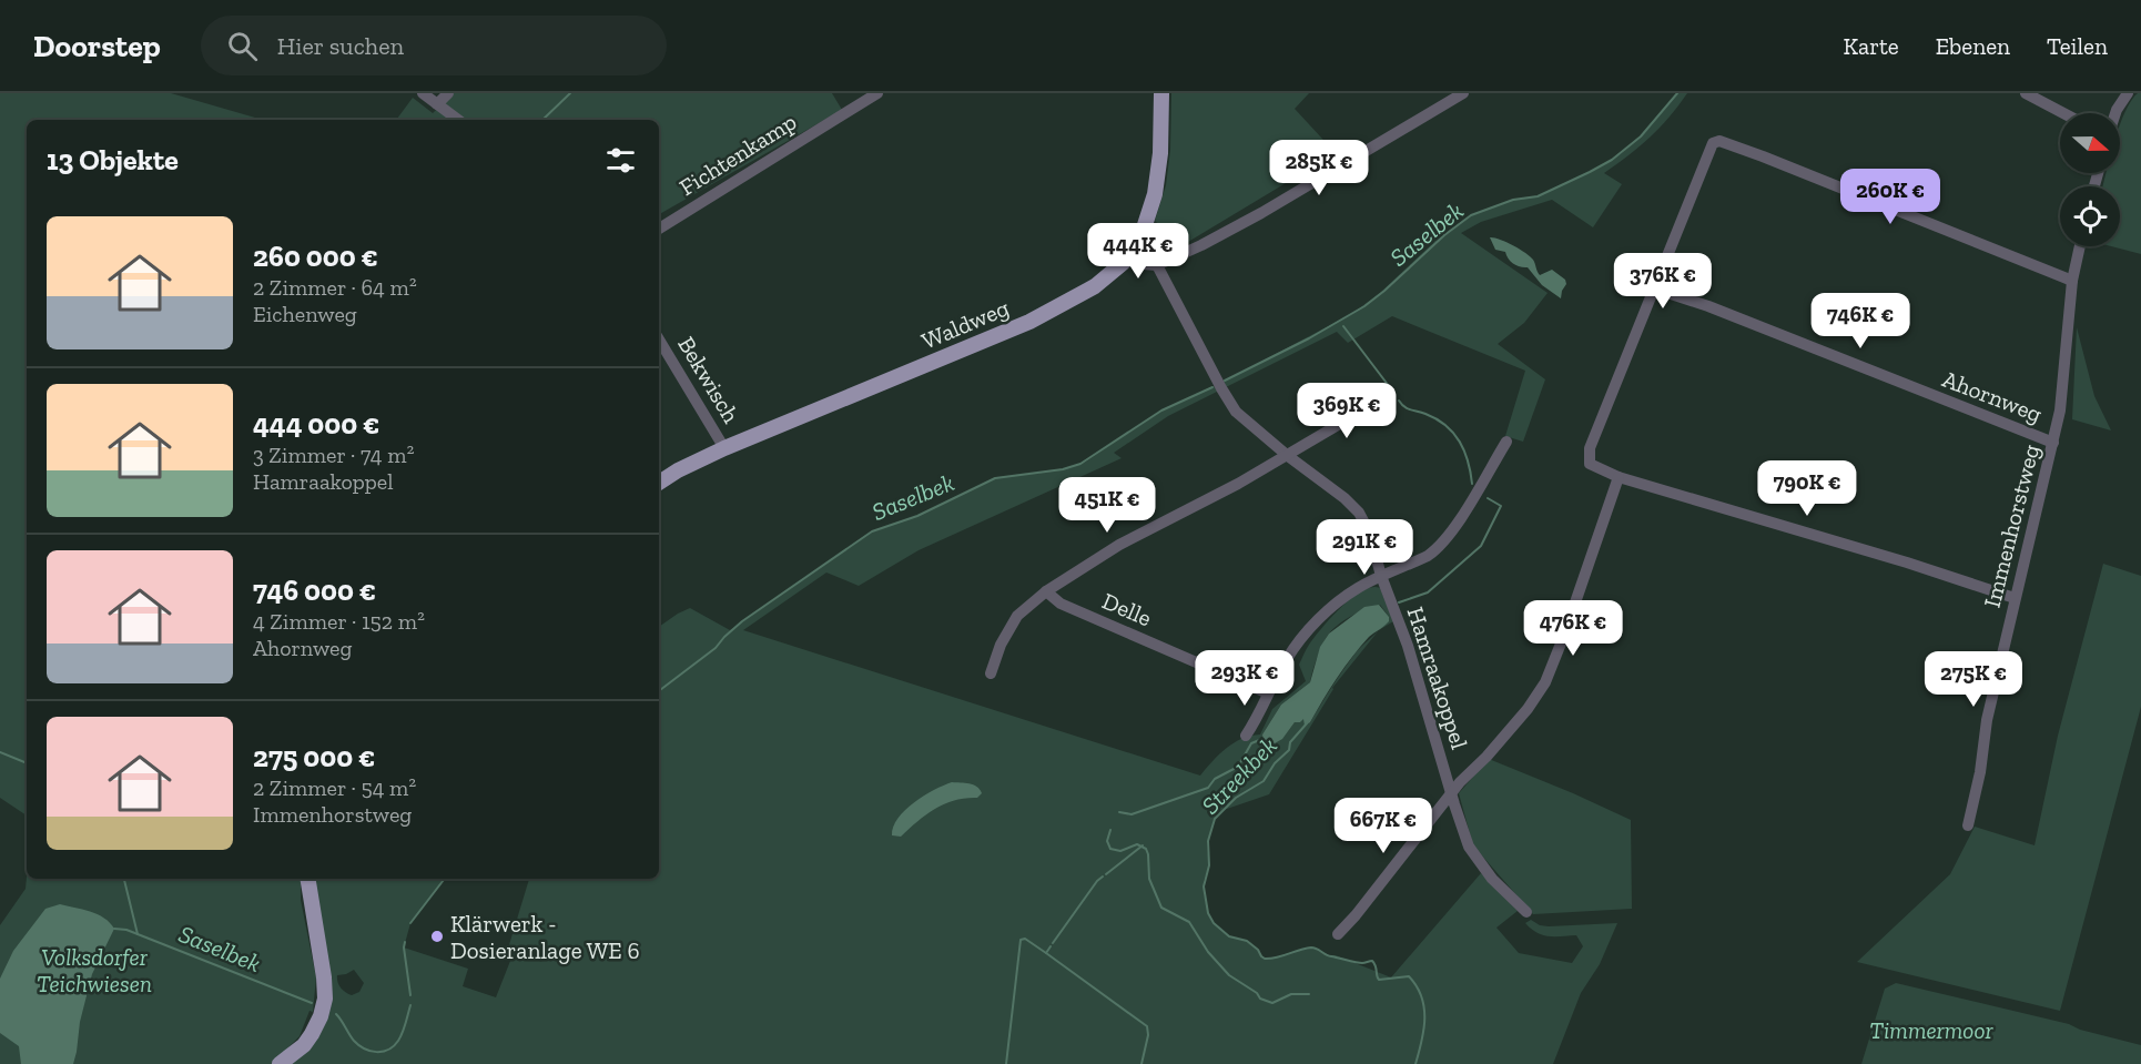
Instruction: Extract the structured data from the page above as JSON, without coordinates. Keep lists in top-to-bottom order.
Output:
{
  "streets": {
    "main road": ["Waldweg"],
    "street": [
      "Fichtenkamp",
      "Bekwisch",
      "Ahornweg",
      "Immenhorstweg",
      "Delle",
      "Hamraakoppel"
    ]
  },
  "crossings": [
    ["Waldweg", "Bekwisch"],
    ["Ahornweg", "Immenhorstweg"]
  ],
  "water": ["Saselbek", "Streekbek"],
  "parks": ["Volksdorfer Teichwiesen", "Timmermoor"],
  "places": ["Klärwerk - Dosieranlage WE 6"],
  "north": "right",
  "page": {
    "header": "Doorstep",
    "search": "Hier suchen",
    "nav": ["Karte", "Ebenen", "Teilen"],
    "heading": "13 Objekte",
    "price": [
      "285K €",
      "260K €",
      "444K €",
      "376K €",
      "746K €",
      "369K €",
      "790K €",
      "451K €",
      "291K €",
      "476K €",
      "293K €",
      "275K €",
      "667K €"
    ],
    "list": [
      {
        "name": "260 000 €",
        "note": "2 Zimmer · 64 m² · Eichenweg"
      },
      {
        "name": "444 000 €",
        "note": "3 Zimmer · 74 m² · Hamraakoppel"
      },
      {
        "name": "746 000 €",
        "note": "4 Zimmer · 152 m² · Ahornweg"
      },
      {
        "name": "275 000 €",
        "note": "2 Zimmer · 54 m² · Immenhorstweg"
      }
    ]
  }
}
